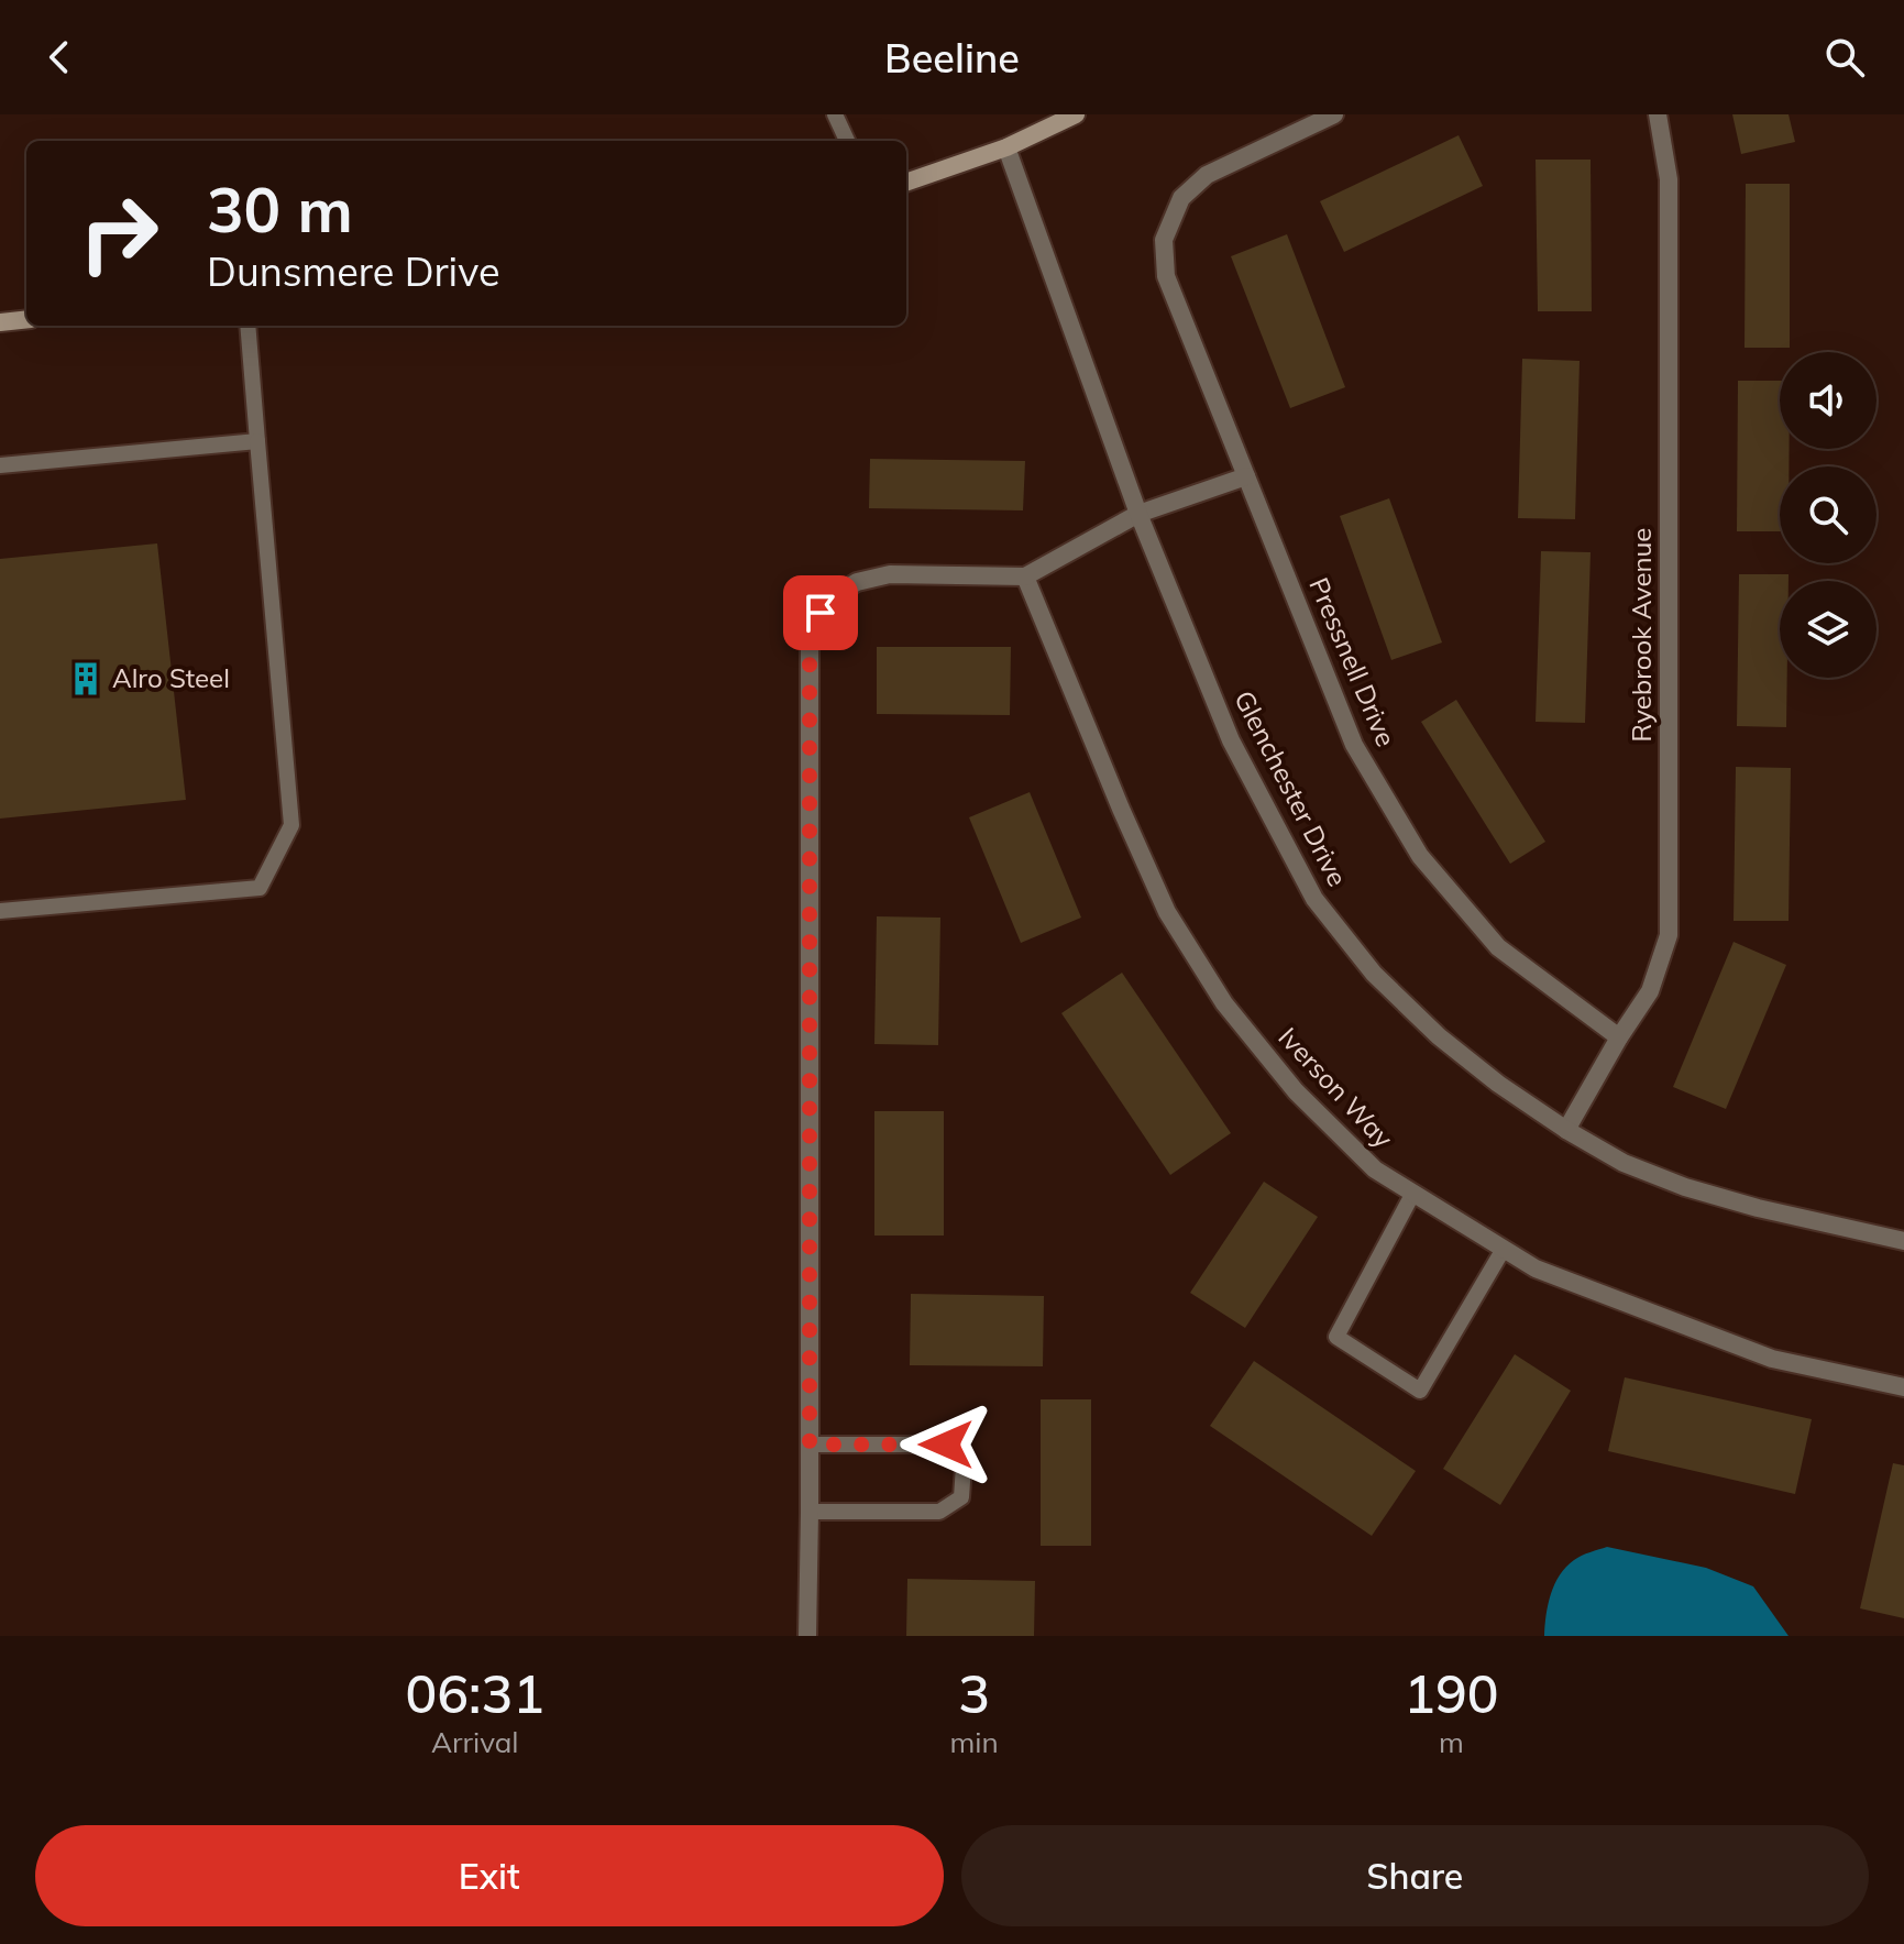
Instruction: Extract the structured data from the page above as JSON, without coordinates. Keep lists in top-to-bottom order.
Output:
{
  "streets": {
    "street": [
      "Ryebrook Avenue",
      "Pressnell Drive",
      "Glenchester Drive",
      "Iverson Way"
    ]
  },
  "crossings": [
    ["Ryebrook Avenue", "Pressnell Drive"],
    ["Ryebrook Avenue", "Glenchester Drive"]
  ],
  "places": {
    "building": ["Alro Steel"]
  },
  "page": {
    "header": "Beeline",
    "turn": ["30 m", "Dunsmere Drive"],
    "eta": [
      "06:31",
      "Arrival",
      "3",
      "min",
      "190",
      "m"
    ],
    "buttons": ["Exit", "Share"]
  }
}
